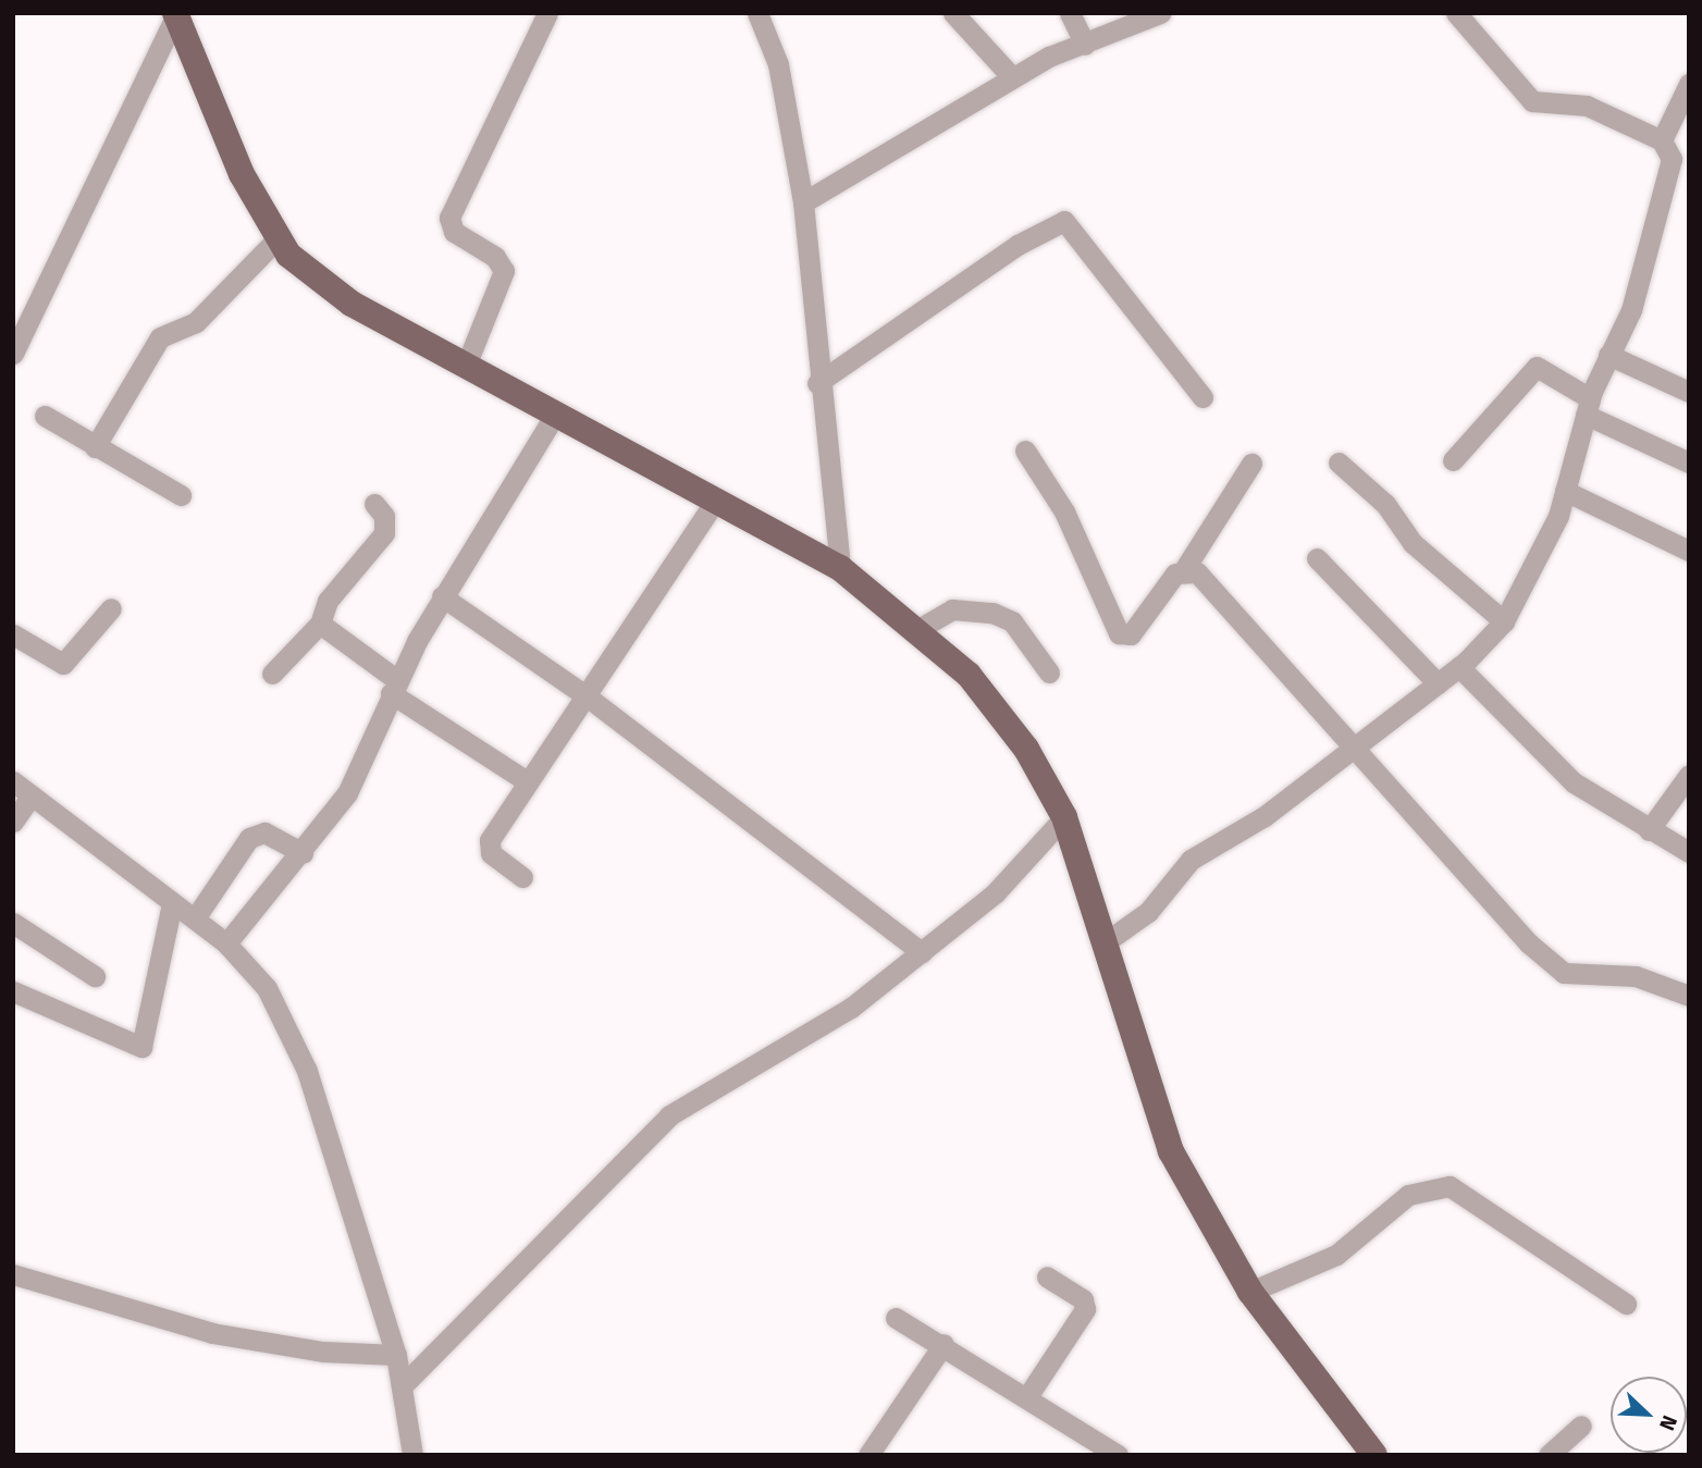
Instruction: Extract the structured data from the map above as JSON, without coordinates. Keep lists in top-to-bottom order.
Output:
{
  "north": "bottom right"
}
